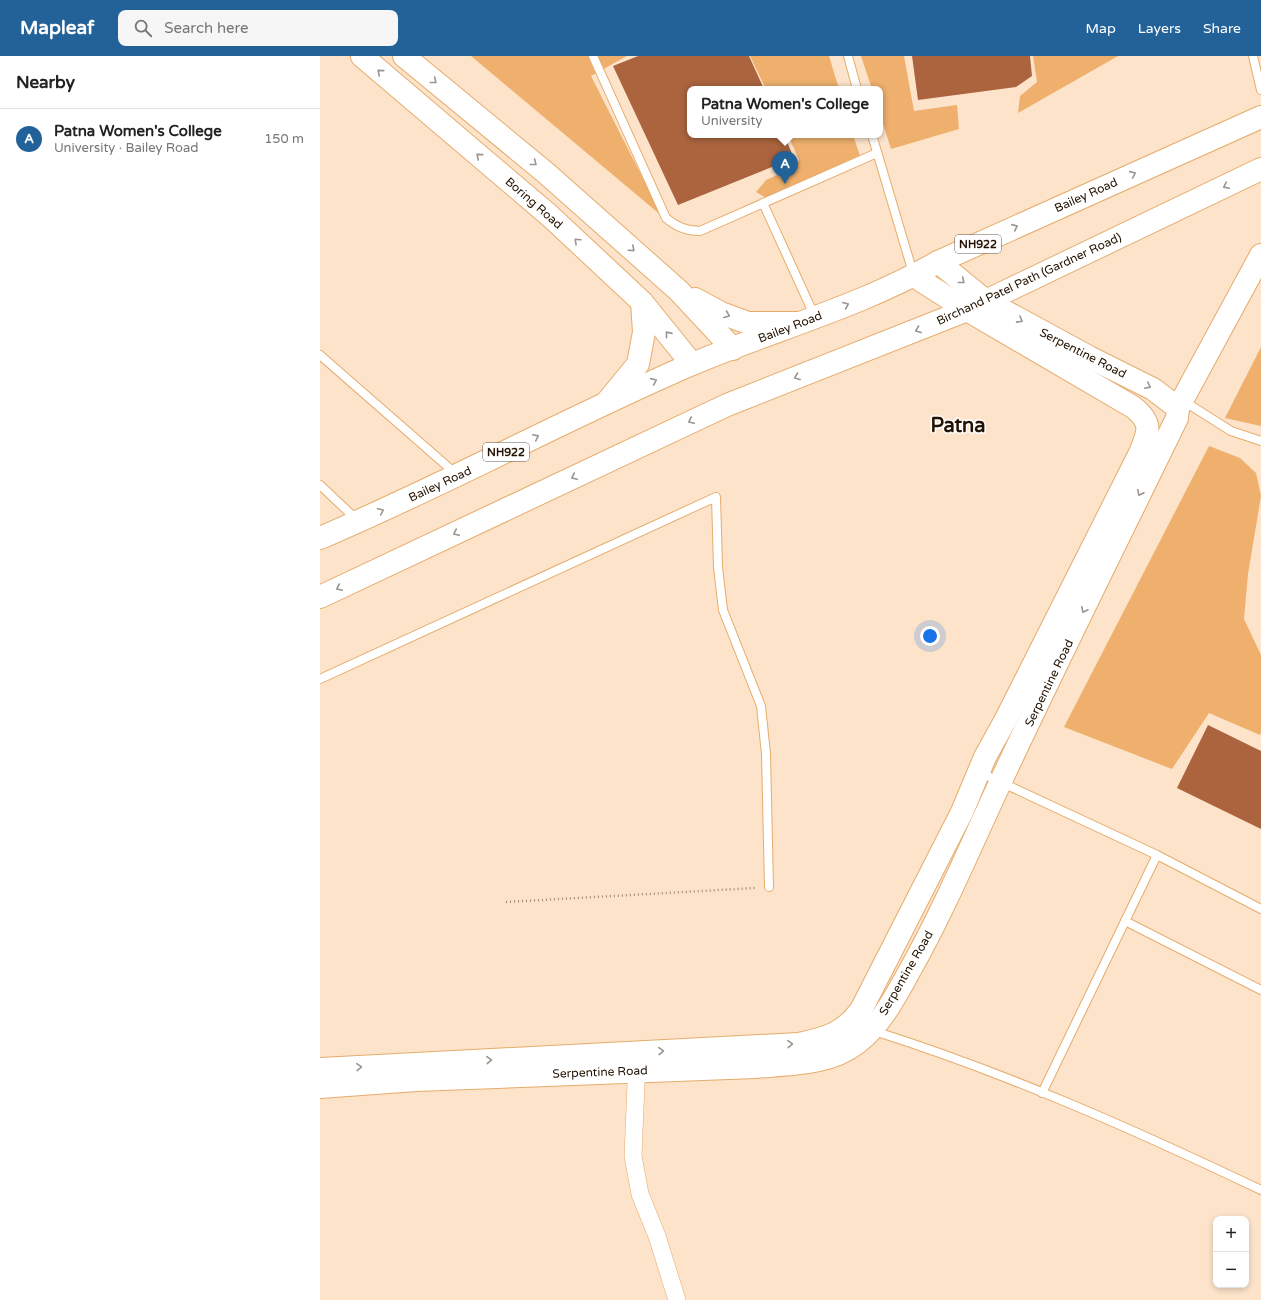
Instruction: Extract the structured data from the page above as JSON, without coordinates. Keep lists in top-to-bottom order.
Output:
{
  "streets": {
    "main road": [
      "Bailey Road",
      "Boring Road",
      "NH922",
      "Birchand Patel Path (Gardner Road)",
      "Serpentine Road"
    ]
  },
  "crossings": [
    ["Bailey Road", "Boring Road"],
    ["Birchand Patel Path (Gardner Road)", "Serpentine Road"]
  ],
  "one_way": ["Bailey Road", "Birchand Patel Path (Gardner Road)"],
  "districts": ["Patna"],
  "page": {
    "header": "Mapleaf",
    "search": "Search here",
    "nav": ["Map", "Layers", "Share"],
    "heading": "Nearby",
    "popup": ["Patna Women's College", "University"],
    "list": [
      {
        "mark": "A",
        "name": "Patna Women's College",
        "note": "University · Bailey Road",
        "value": "150 m"
      }
    ],
    "pins": "A",
    "map_buttons": ["+", "−"]
  }
}
